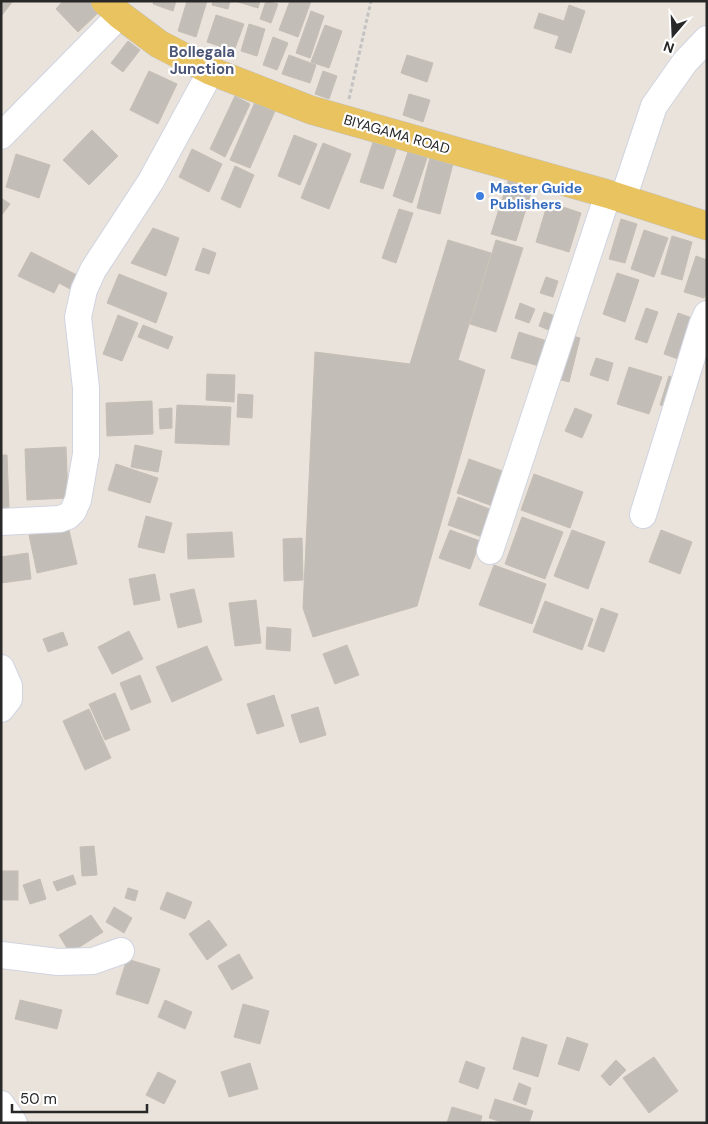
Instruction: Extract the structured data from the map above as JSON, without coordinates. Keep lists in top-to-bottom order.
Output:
{
  "streets": {
    "main road": ["BIYAGAMA ROAD"]
  },
  "districts": ["Bollegala Junction"],
  "places": ["Master Guide Publishers"],
  "scale_bar": "50 m",
  "north": "bottom"
}
